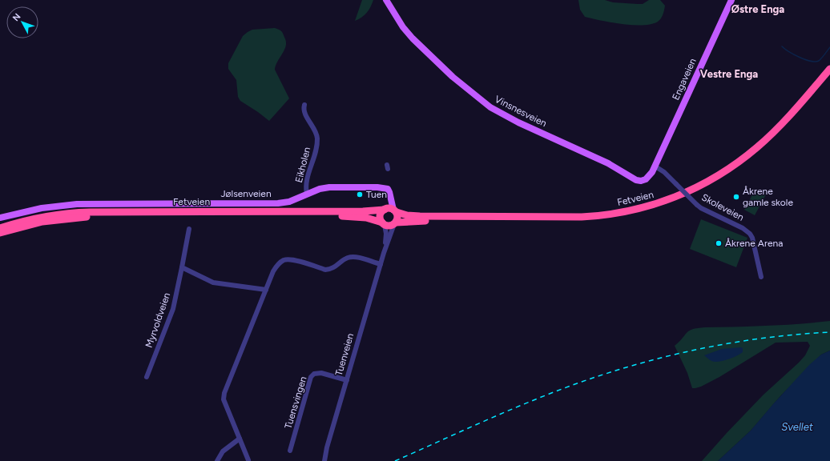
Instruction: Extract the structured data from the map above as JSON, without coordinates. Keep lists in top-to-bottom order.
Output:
{
  "streets": {
    "highway": ["Fetveien"],
    "main road": ["Engaveien", "Vinsnesveien", "Jølsenveien"],
    "street": [
      "Eikholen",
      "Skoleveien",
      "Myrvoldveien",
      "Tuenveien",
      "Tuensvingen"
    ]
  },
  "crossings": [
    ["Engaveien", "Vinsnesveien"],
    ["Engaveien", "Skoleveien"],
    ["Vinsnesveien", "Skoleveien"],
    ["Eikholen", "Jølsenveien"],
    ["Fetveien", "Tuenveien"],
    ["Tuenveien", "Tuensvingen"]
  ],
  "districts": ["Østre Enga", "Vestre Enga"],
  "water": ["Svellet"],
  "places": ["Tuen", "Åkrene gamle skole", "Åkrene Arena"],
  "north": "top left"
}
